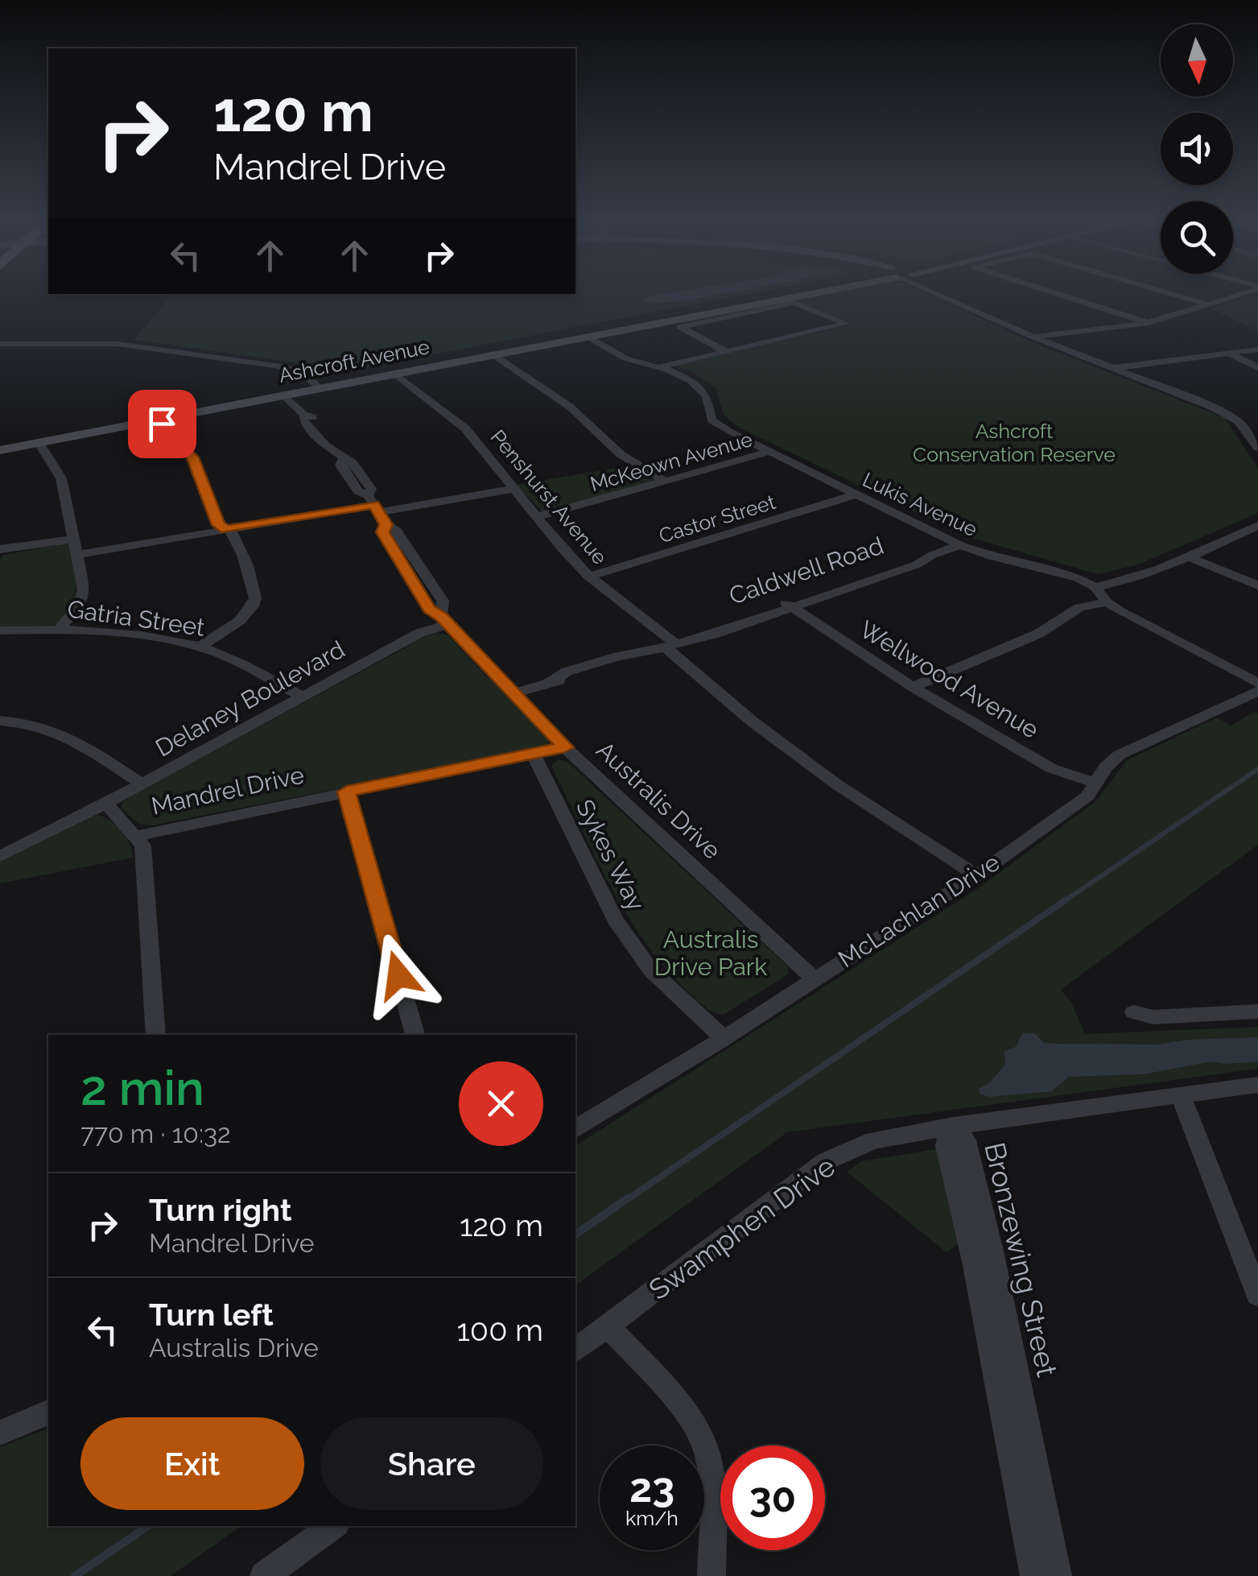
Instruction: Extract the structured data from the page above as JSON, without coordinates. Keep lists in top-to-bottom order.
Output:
{
  "streets": {
    "main road": ["Ashcroft Avenue"],
    "street": [
      "McKeown Avenue",
      "Penshurst Avenue",
      "Lukis Avenue",
      "Castor Street",
      "Caldwell Road",
      "Gatria Street",
      "Wellwood Avenue",
      "Delaney Boulevard",
      "Mandrel Drive",
      "Australis Drive",
      "Sykes Way",
      "McLachlan Drive",
      "Swamphen Drive",
      "Bronzewing Street"
    ]
  },
  "crossings": [
    ["Ashcroft Avenue", "Penshurst Avenue"],
    ["Ashcroft Avenue", "Lukis Avenue"],
    ["Ashcroft Avenue", "Australis Drive"],
    ["McKeown Avenue", "Penshurst Avenue"],
    ["McKeown Avenue", "Lukis Avenue"],
    ["Penshurst Avenue", "Castor Street"],
    ["Penshurst Avenue", "Caldwell Road"],
    ["Penshurst Avenue", "McLachlan Drive"],
    ["Lukis Avenue", "Castor Street"],
    ["Lukis Avenue", "Caldwell Road"],
    ["Caldwell Road", "Wellwood Avenue"],
    ["Caldwell Road", "Australis Drive"],
    ["Gatria Street", "Delaney Boulevard"],
    ["Wellwood Avenue", "McLachlan Drive"],
    ["Delaney Boulevard", "Australis Drive"],
    ["Mandrel Drive", "Australis Drive"],
    ["Mandrel Drive", "Sykes Way"],
    ["Australis Drive", "McLachlan Drive"],
    ["Sykes Way", "McLachlan Drive"],
    ["Swamphen Drive", "Bronzewing Street"]
  ],
  "parks": ["Ashcroft Conservation Reserve", "Australis Drive Park"],
  "north": "bottom",
  "page": {
    "turn": ["120 m", "Mandrel Drive"],
    "heading": ["2 min", "770 m · 10:32"],
    "list": [
      {
        "name": "Turn right",
        "note": "Mandrel Drive",
        "value": "120 m"
      },
      {
        "name": "Turn left",
        "note": "Australis Drive",
        "value": "100 m"
      }
    ],
    "buttons": ["Exit", "Share"],
    "speed": "23 km/h",
    "limit": "30"
  }
}
